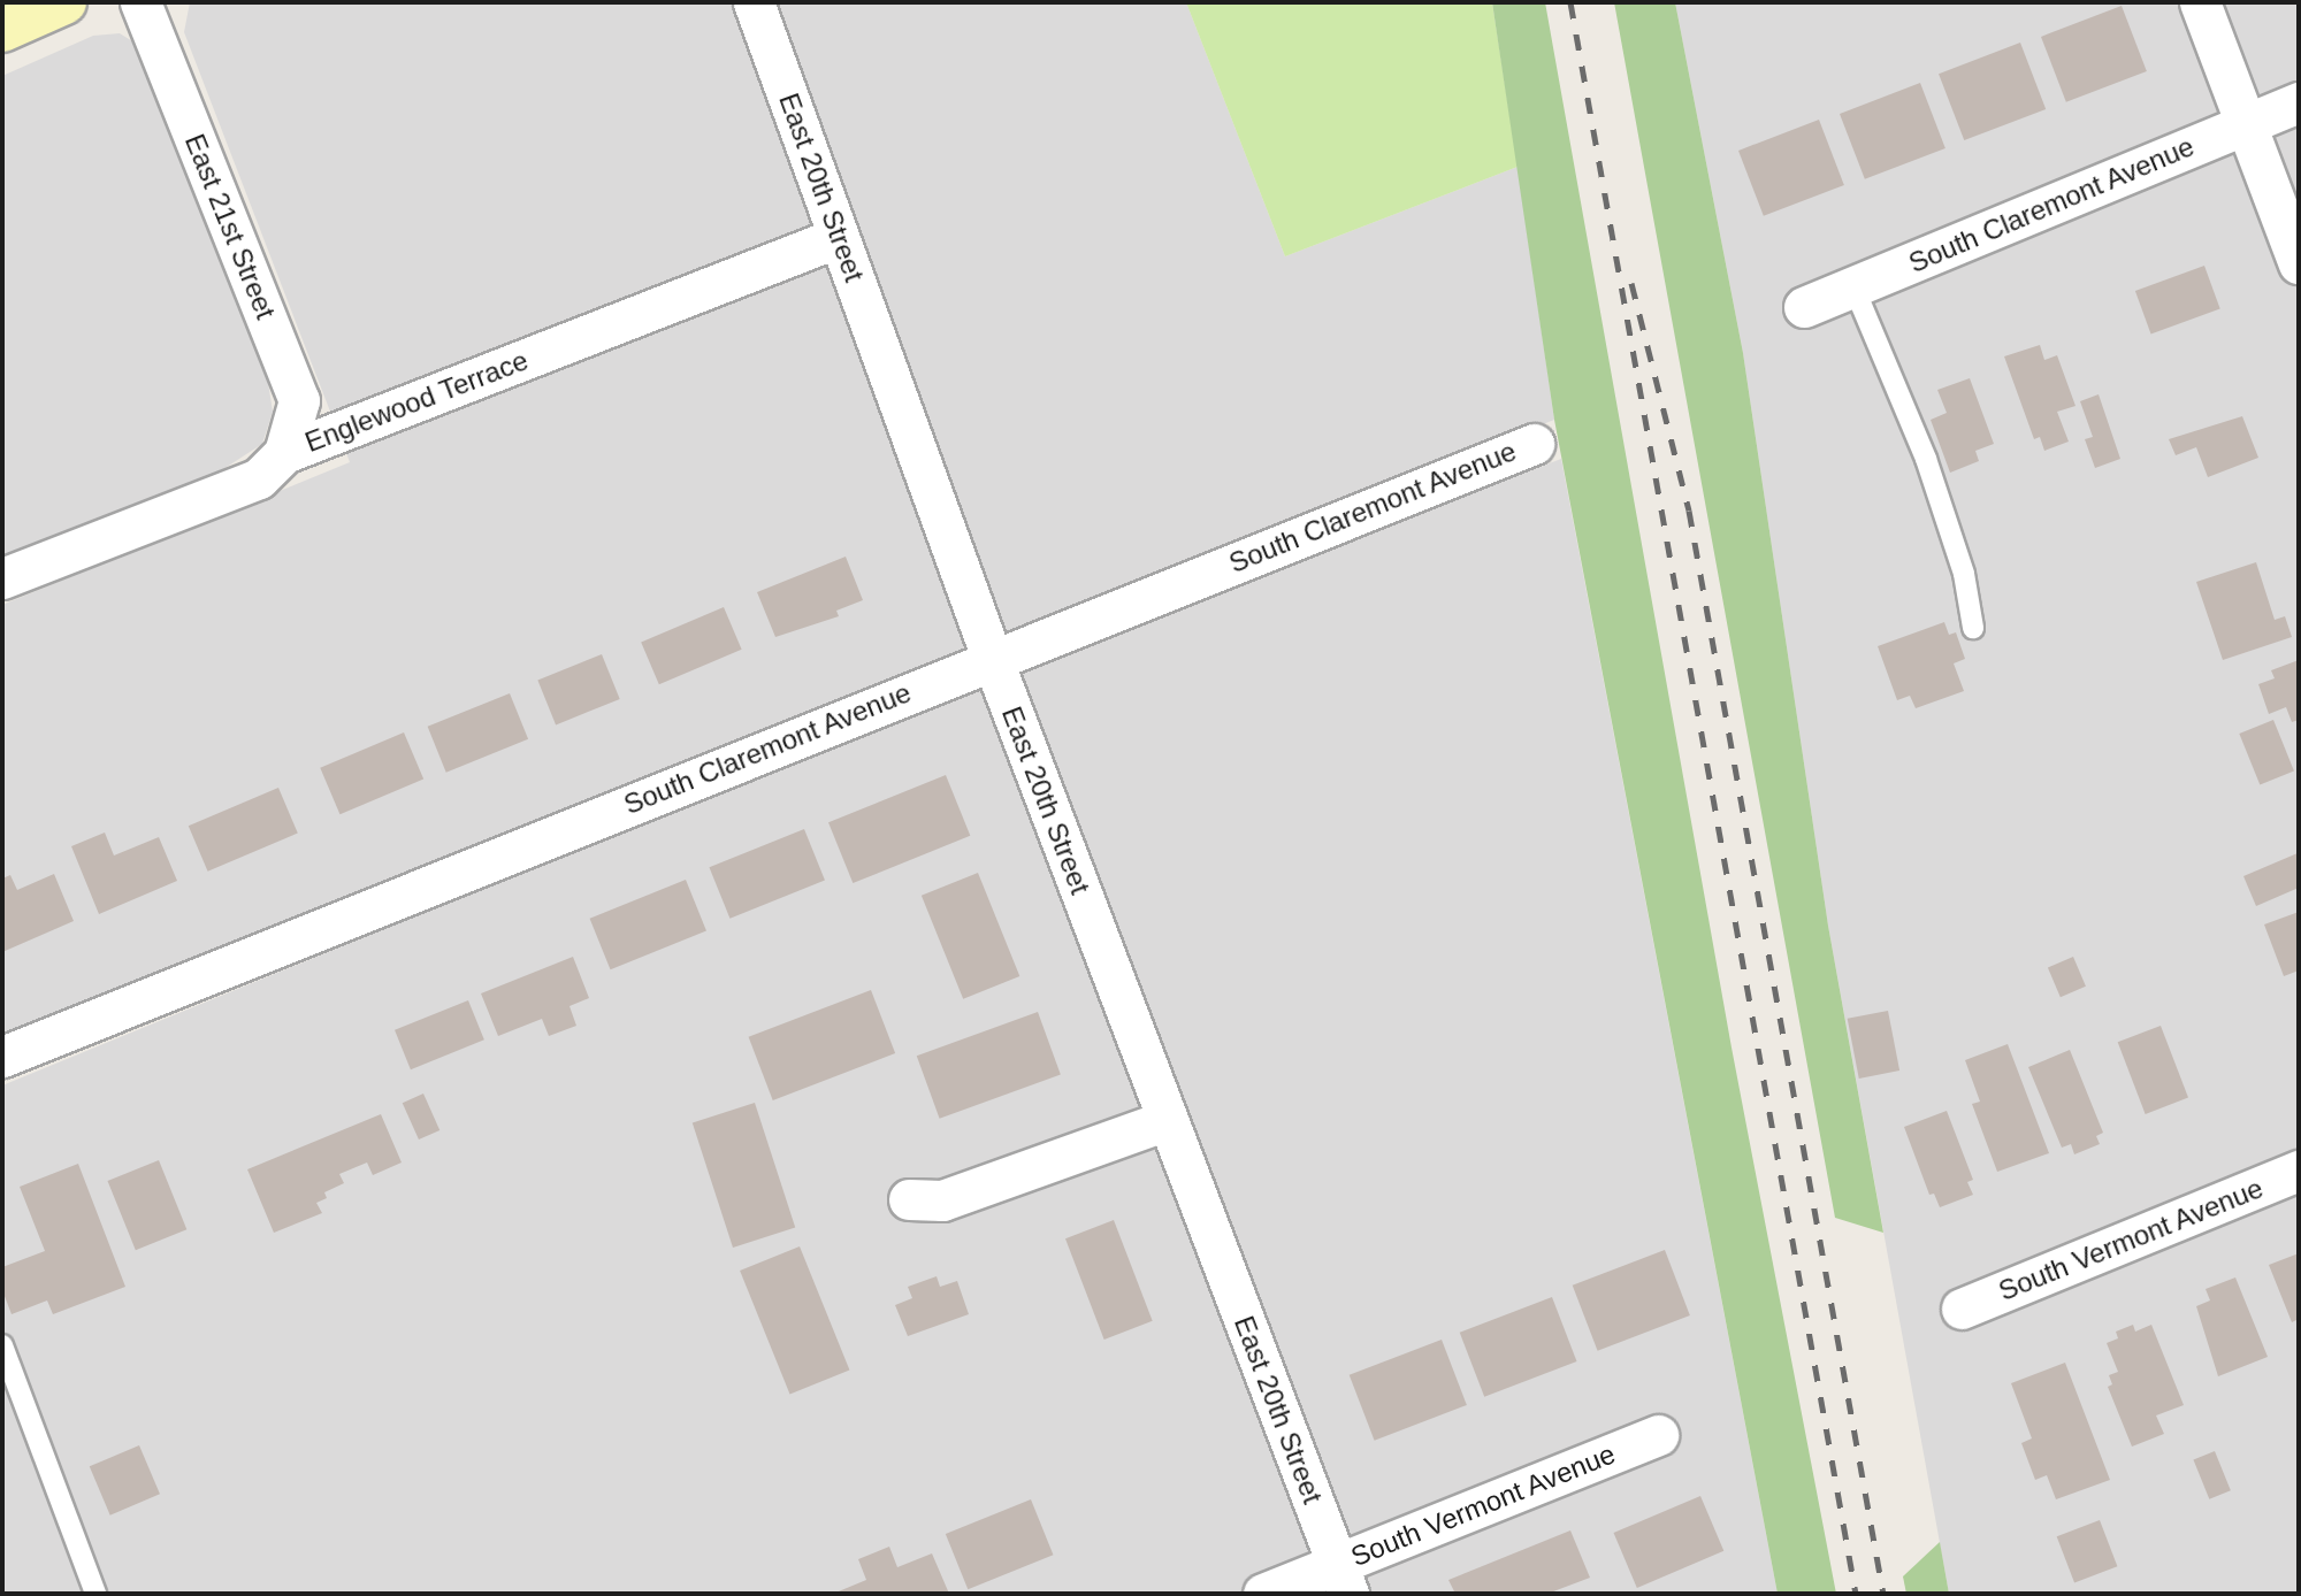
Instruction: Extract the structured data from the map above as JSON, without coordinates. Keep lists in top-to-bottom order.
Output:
{
  "streets": {
    "street": [
      "East 20th Street",
      "South Claremont Avenue",
      "East 21st Street",
      "Englewood Terrace",
      "South Vermont Avenue"
    ]
  },
  "crossings": [
    ["East 20th Street", "South Claremont Avenue"],
    ["East 20th Street", "Englewood Terrace"],
    ["East 20th Street", "South Vermont Avenue"],
    ["East 21st Street", "Englewood Terrace"]
  ]
}
